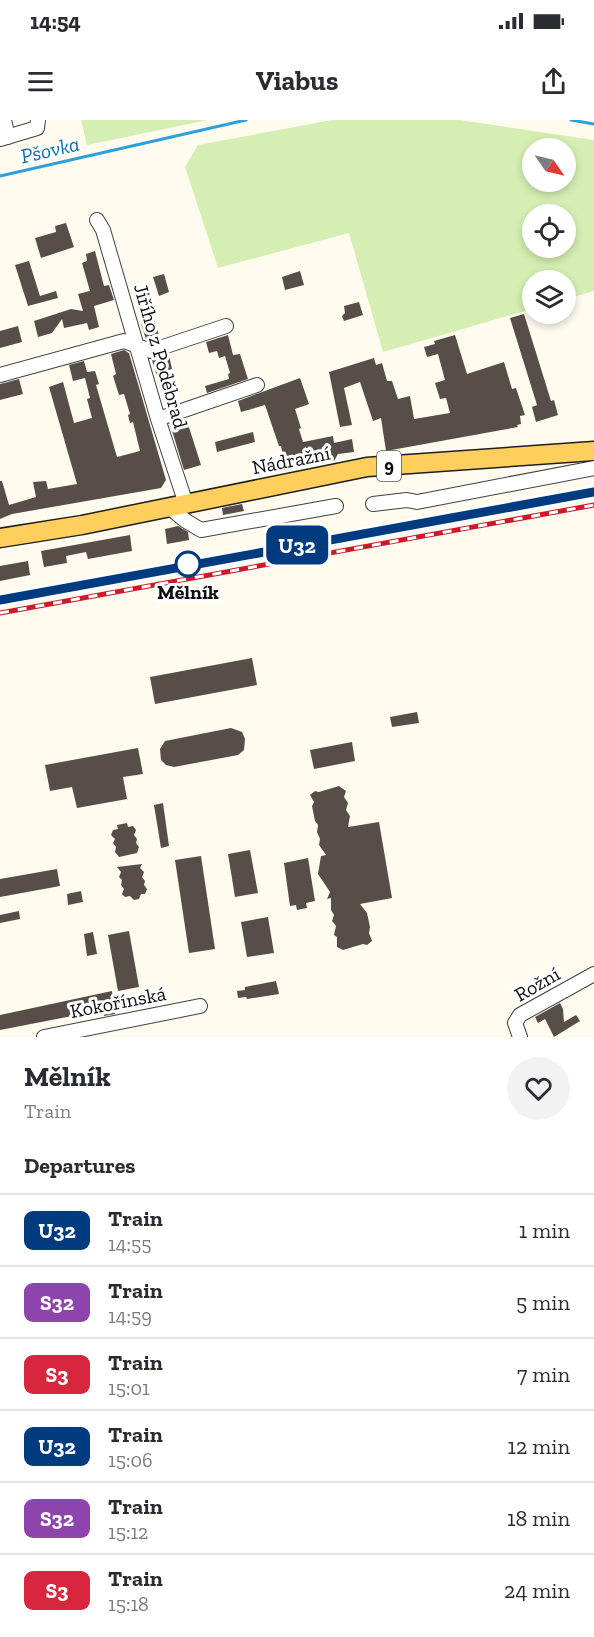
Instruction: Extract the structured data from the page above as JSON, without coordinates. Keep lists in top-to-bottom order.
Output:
{
  "streets": {
    "main road": ["Nádražní", "9"],
    "street": ["Jiřího z Poděbrad", "Rožní", "Kokořínská"]
  },
  "crossings": [
    ["Jiřího z Poděbrad", "Nádražní"]
  ],
  "water": ["Pšovka"],
  "places": ["Mělník"],
  "north": "bottom right",
  "page": {
    "status": "14:54",
    "header": "Viabus",
    "on_map": "U32",
    "heading": [
      ["Mělník", "Train"],
      "Departures"
    ],
    "list": [
      {
        "mark": "U32",
        "name": "Train",
        "note": "14:55",
        "value": "1 min"
      },
      {
        "mark": "S32",
        "name": "Train",
        "note": "14:59",
        "value": "5 min"
      },
      {
        "mark": "S3",
        "name": "Train",
        "note": "15:01",
        "value": "7 min"
      },
      {
        "mark": "U32",
        "name": "Train",
        "note": "15:06",
        "value": "12 min"
      },
      {
        "mark": "S32",
        "name": "Train",
        "note": "15:12",
        "value": "18 min"
      },
      {
        "mark": "S3",
        "name": "Train",
        "note": "15:18",
        "value": "24 min"
      }
    ]
  }
}
